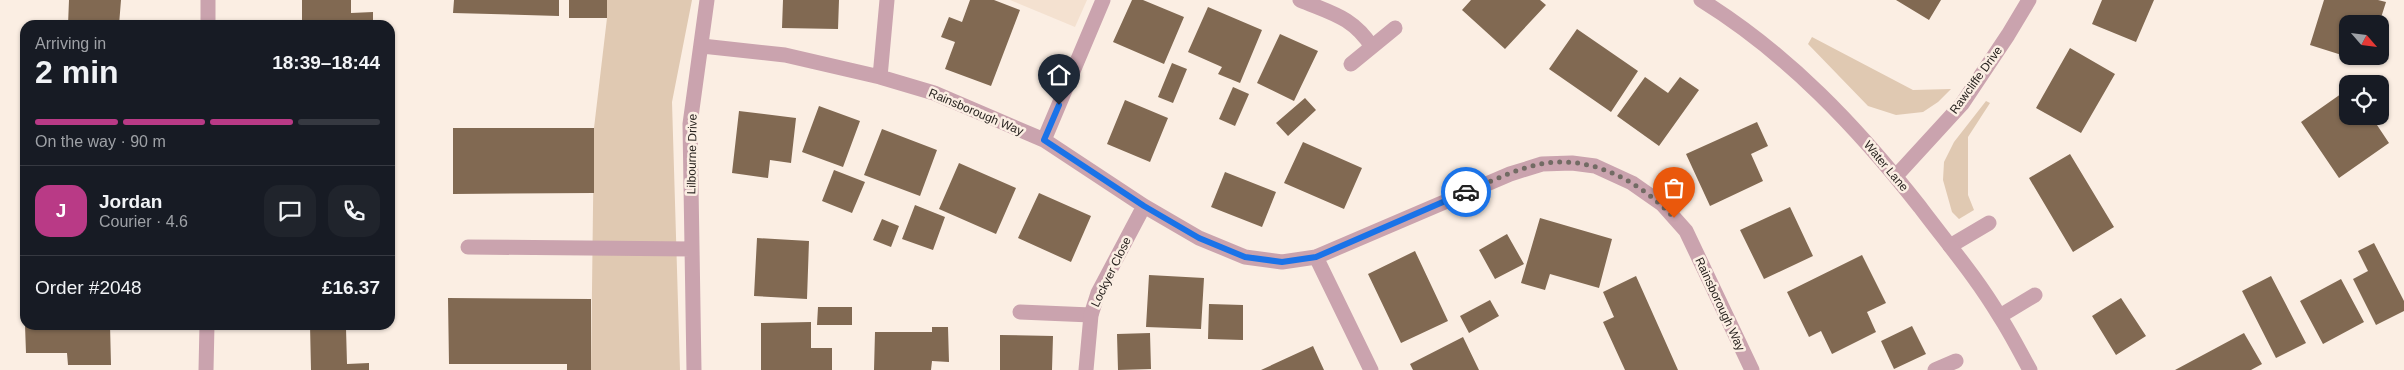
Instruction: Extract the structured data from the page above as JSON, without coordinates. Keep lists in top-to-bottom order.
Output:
{
  "streets": {
    "street": [
      "Rawcliffe Drive",
      "Rainsborough Way",
      "Lilbourne Drive",
      "Water Lane",
      "Lockyer Close"
    ]
  },
  "crossings": [
    ["Rawcliffe Drive", "Water Lane"],
    ["Rainsborough Way", "Lilbourne Drive"],
    ["Rainsborough Way", "Lockyer Close"]
  ],
  "north": "bottom right",
  "page": {
    "heading": ["2 min", "Arriving in", "18:39–18:44"],
    "panel": [
      "Jordan",
      "Courier · 4.6",
      "Order #2048",
      "£16.37"
    ],
    "bar": "On the way · 90 m",
    "round": "J"
  }
}
